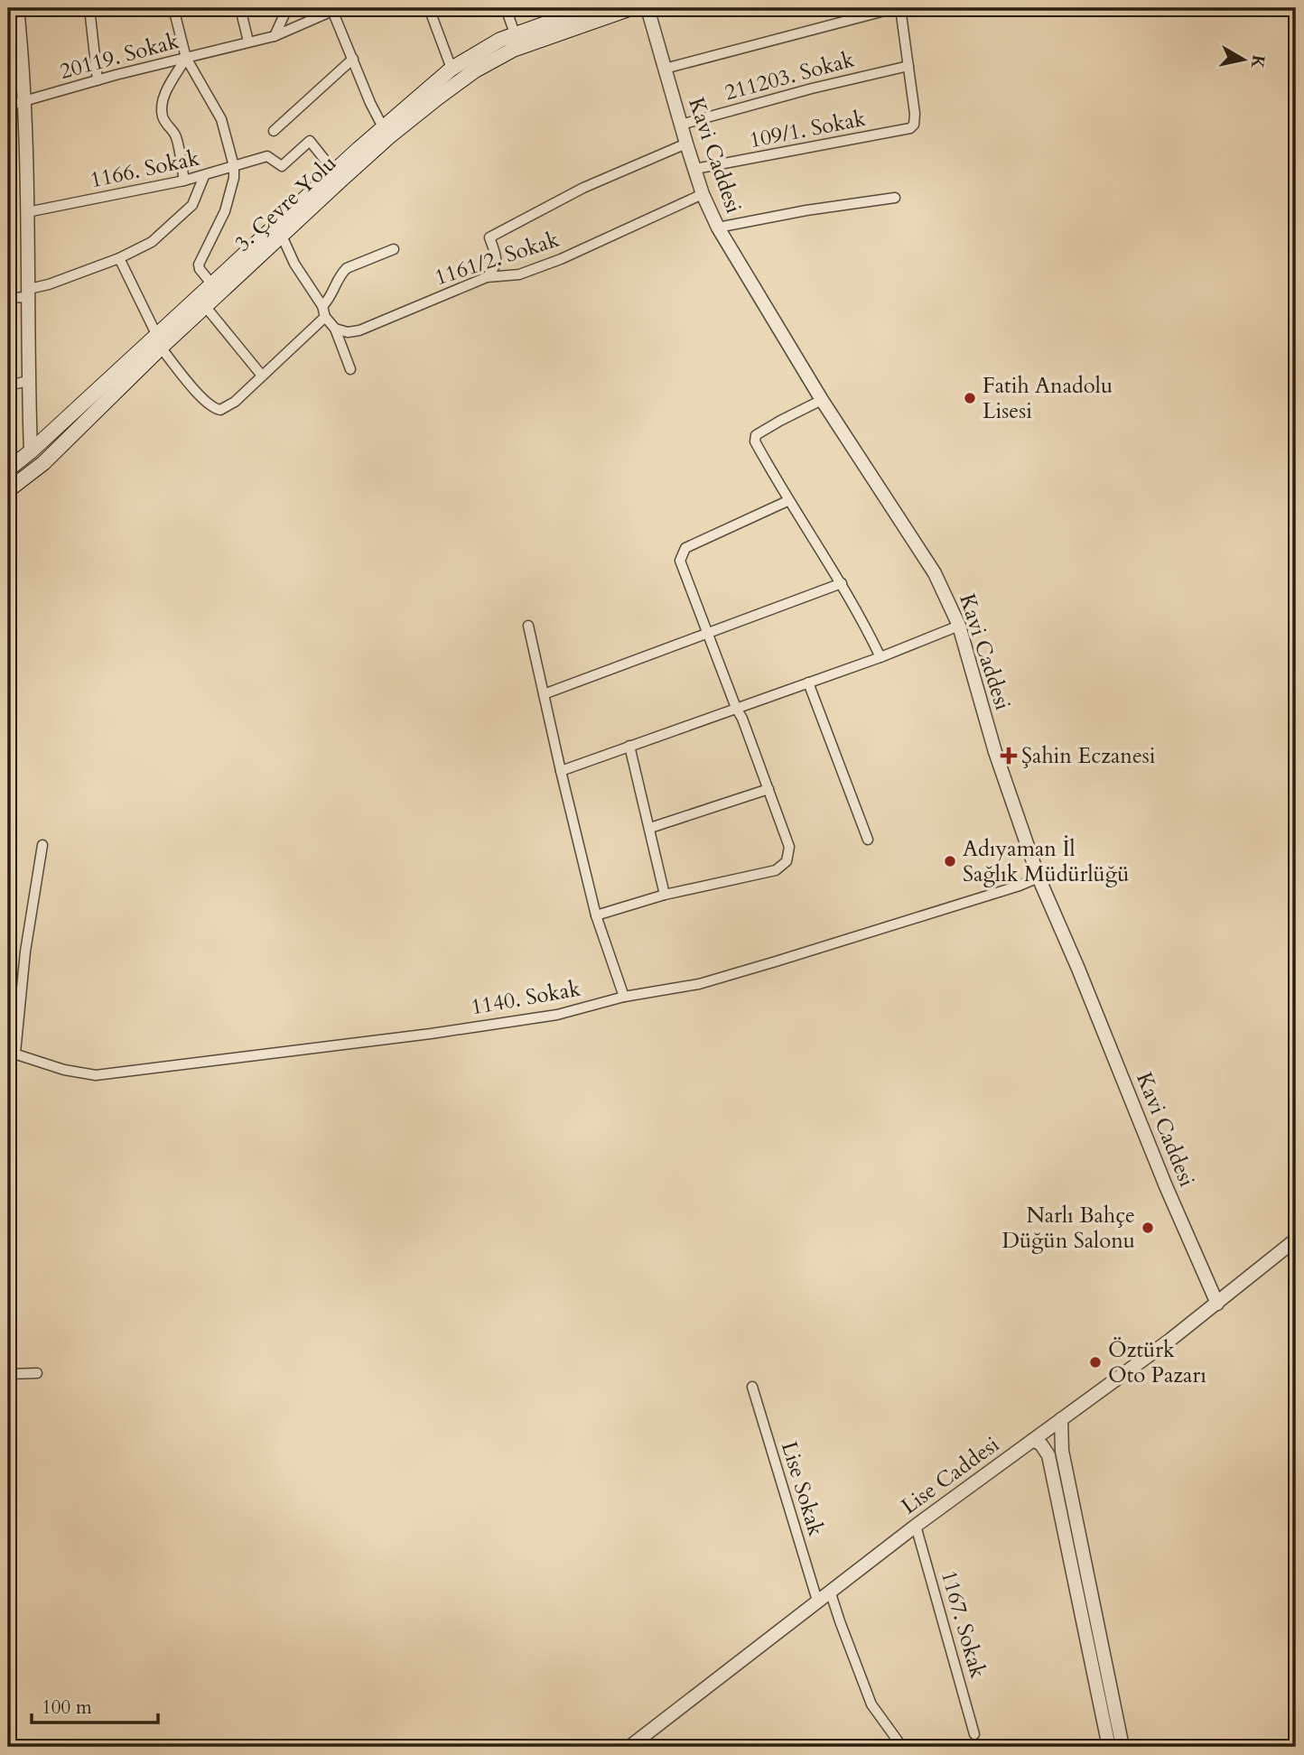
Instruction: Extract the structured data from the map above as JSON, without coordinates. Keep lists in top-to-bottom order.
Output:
{
  "streets": {
    "main road": ["3. Çevre Yolu"],
    "street": [
      "20119. Sokak",
      "211203. Sokak",
      "109/1. Sokak",
      "Kavi Caddesi",
      "1166. Sokak",
      "1161/2. Sokak",
      "1140. Sokak",
      "Lise Caddesi",
      "Lise Sokak",
      "1167. Sokak"
    ]
  },
  "crossings": [
    ["211203. Sokak", "109/1. Sokak"],
    ["211203. Sokak", "Kavi Caddesi"],
    ["109/1. Sokak", "Kavi Caddesi"],
    ["Kavi Caddesi", "1161/2. Sokak"],
    ["Kavi Caddesi", "1140. Sokak"],
    ["Kavi Caddesi", "Lise Caddesi"],
    ["1166. Sokak", "3. Çevre Yolu"],
    ["Lise Caddesi", "Lise Sokak"],
    ["Lise Caddesi", "1167. Sokak"]
  ],
  "places": {
    "other": [
      "Fatih Anadolu Lisesi",
      "Adıyaman İl Sağlık Müdürlüğü",
      "Narlı Bahçe Düğün Salonu",
      "Öztürk Oto Pazarı"
    ],
    "health": ["Şahin Eczanesi"]
  },
  "scale_bar": "100 m",
  "north": "right"
}
